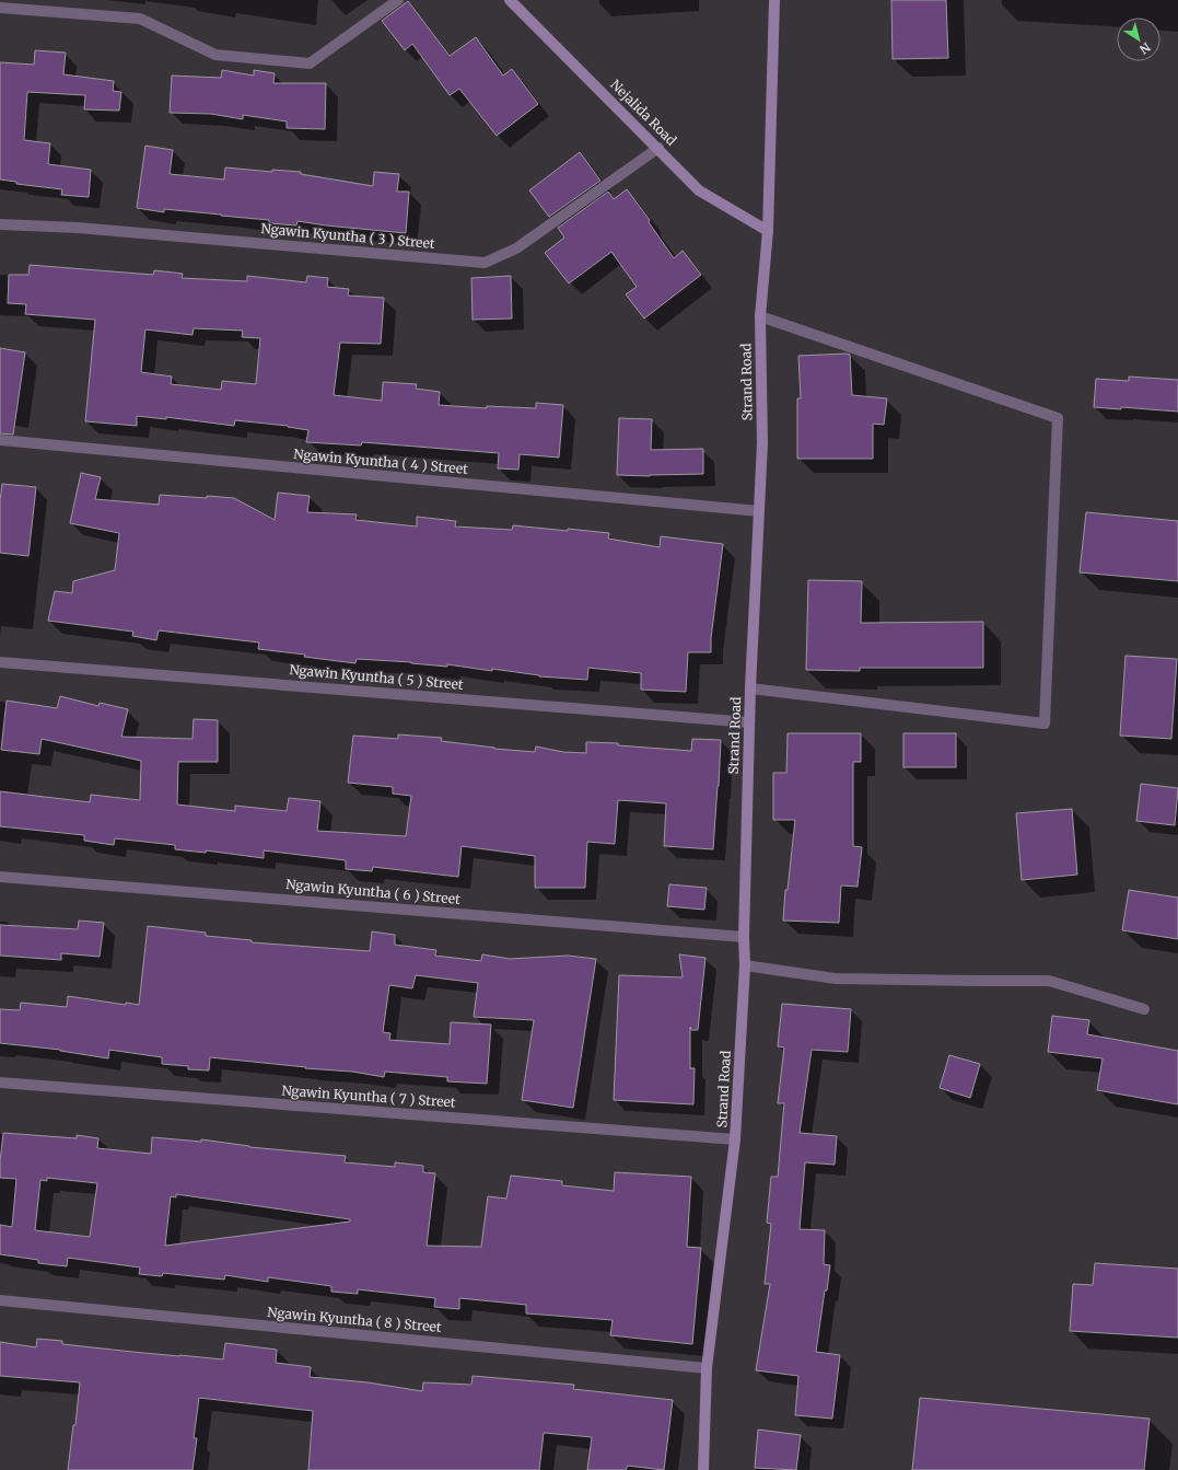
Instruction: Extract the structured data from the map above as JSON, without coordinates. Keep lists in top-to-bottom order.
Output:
{
  "streets": {
    "main road": ["Nejalida Road", "Strand Road"],
    "street": [
      "Ngawin Kyuntha ( 3 ) Street",
      "Ngawin Kyuntha ( 4 ) Street",
      "Ngawin Kyuntha ( 5 ) Street",
      "Ngawin Kyuntha ( 6 ) Street",
      "Ngawin Kyuntha ( 7 ) Street",
      "Ngawin Kyuntha ( 8 ) Street"
    ]
  },
  "crossings": [
    ["Nejalida Road", "Ngawin Kyuntha ( 3 ) Street"],
    ["Nejalida Road", "Strand Road"],
    ["Strand Road", "Ngawin Kyuntha ( 4 ) Street"],
    ["Strand Road", "Ngawin Kyuntha ( 5 ) Street"],
    ["Strand Road", "Ngawin Kyuntha ( 6 ) Street"],
    ["Strand Road", "Ngawin Kyuntha ( 7 ) Street"],
    ["Strand Road", "Ngawin Kyuntha ( 8 ) Street"]
  ],
  "north": "bottom right"
}
